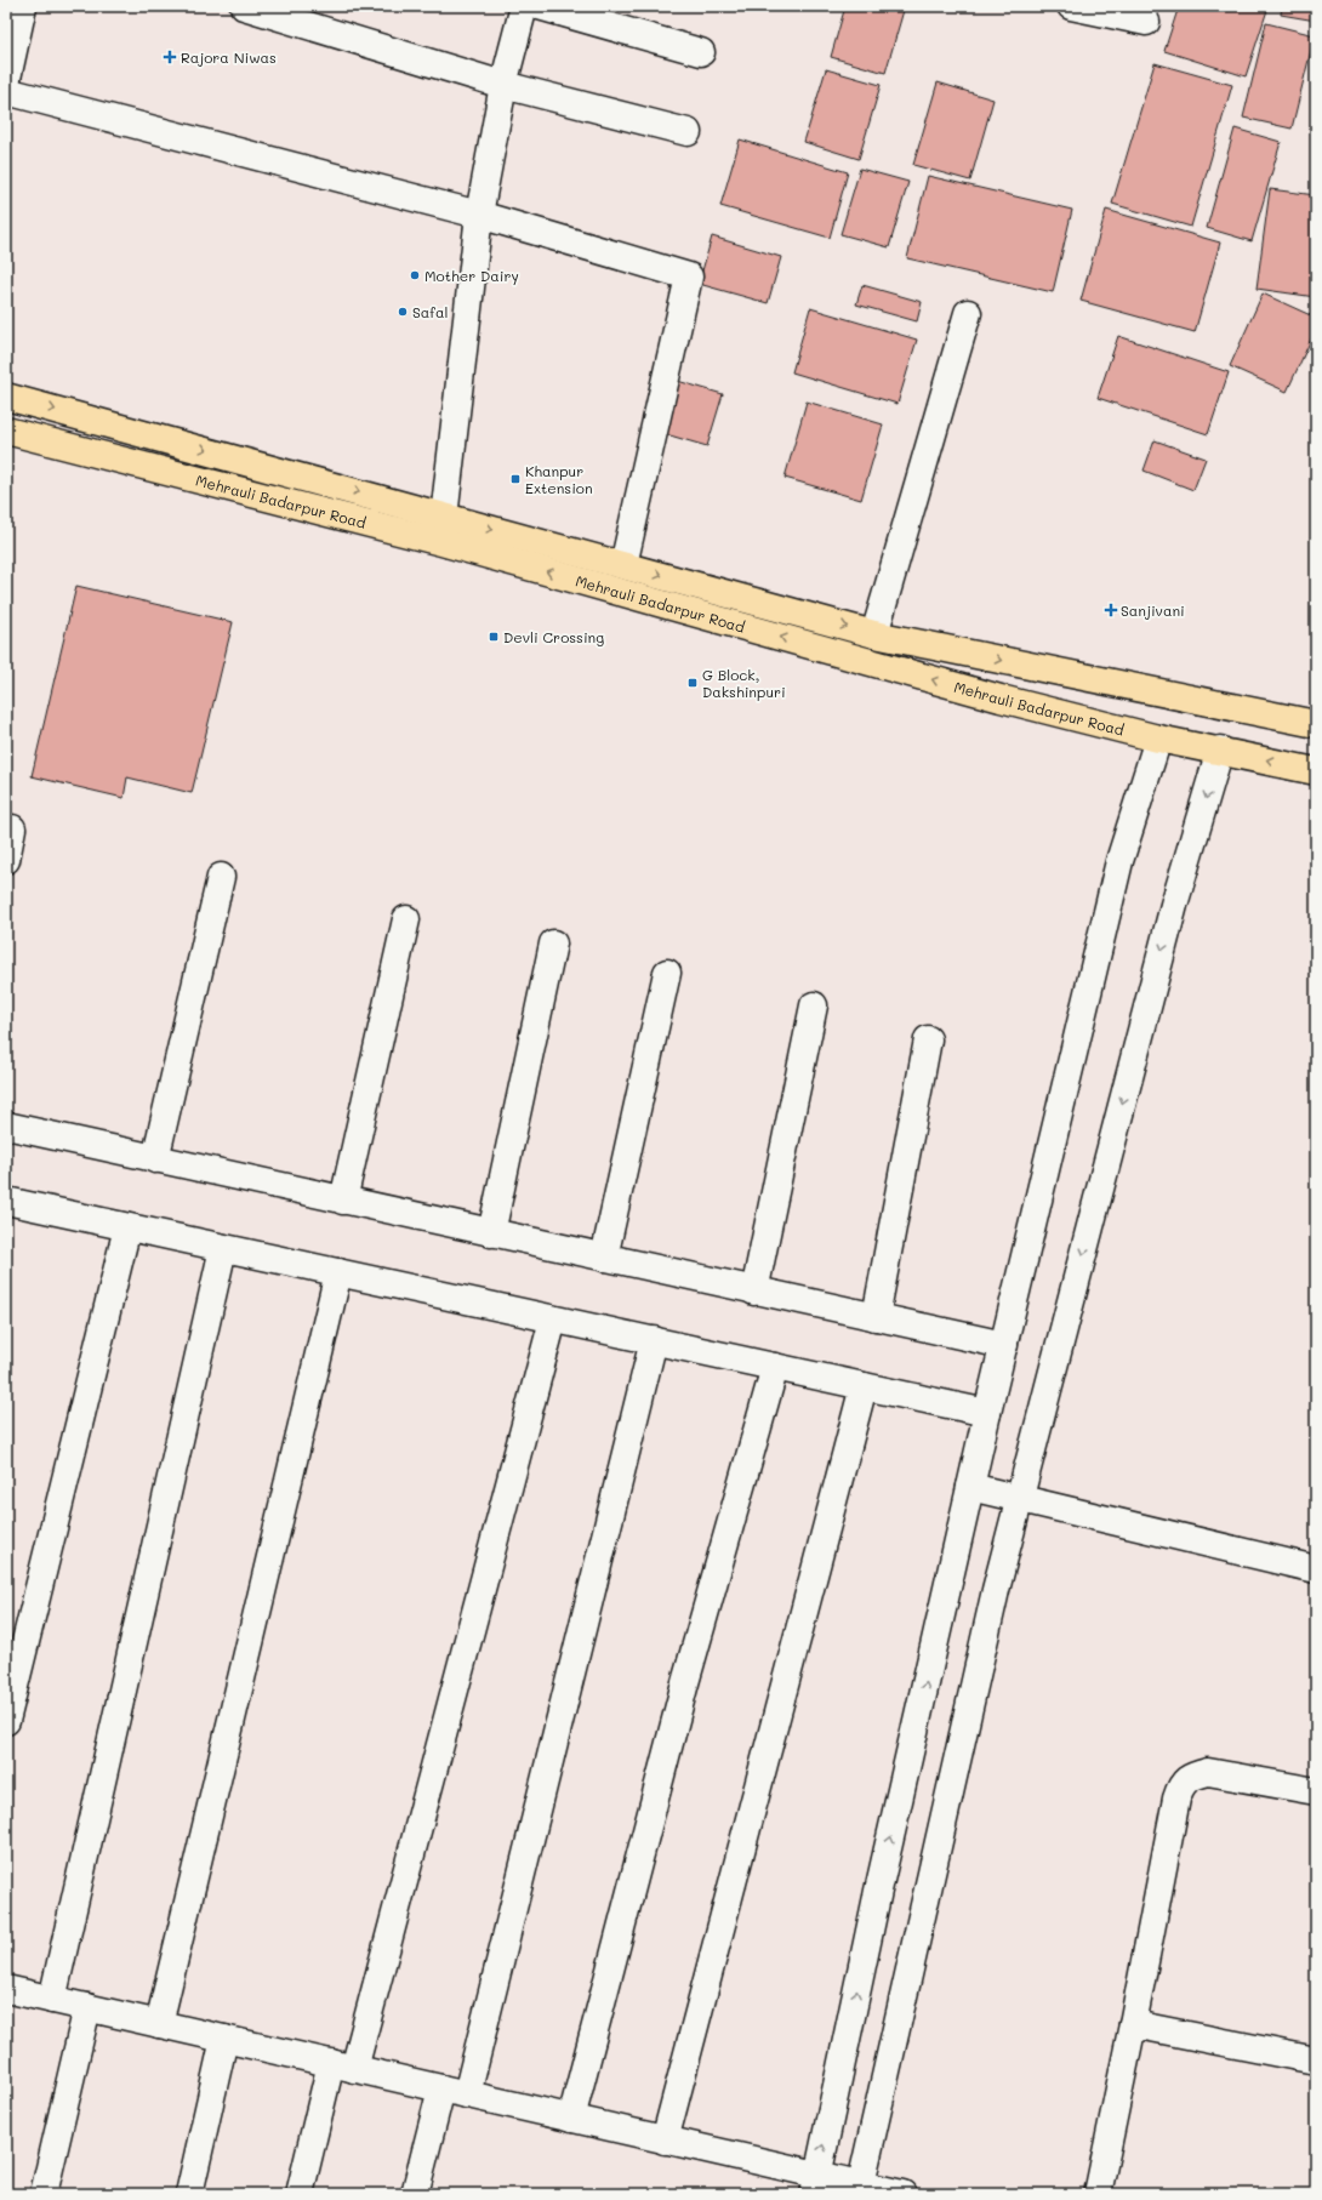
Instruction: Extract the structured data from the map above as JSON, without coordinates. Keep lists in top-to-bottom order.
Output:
{
  "streets": {
    "main road": ["Mehrauli Badarpur Road"]
  },
  "places": {
    "health": ["Rajora Niwas", "Sanjivani"],
    "other": ["Mother Dairy", "Safal"],
    "transit": ["Khanpur Extension", "Devli Crossing", "G Block, Dakshinpuri"]
  }
}
